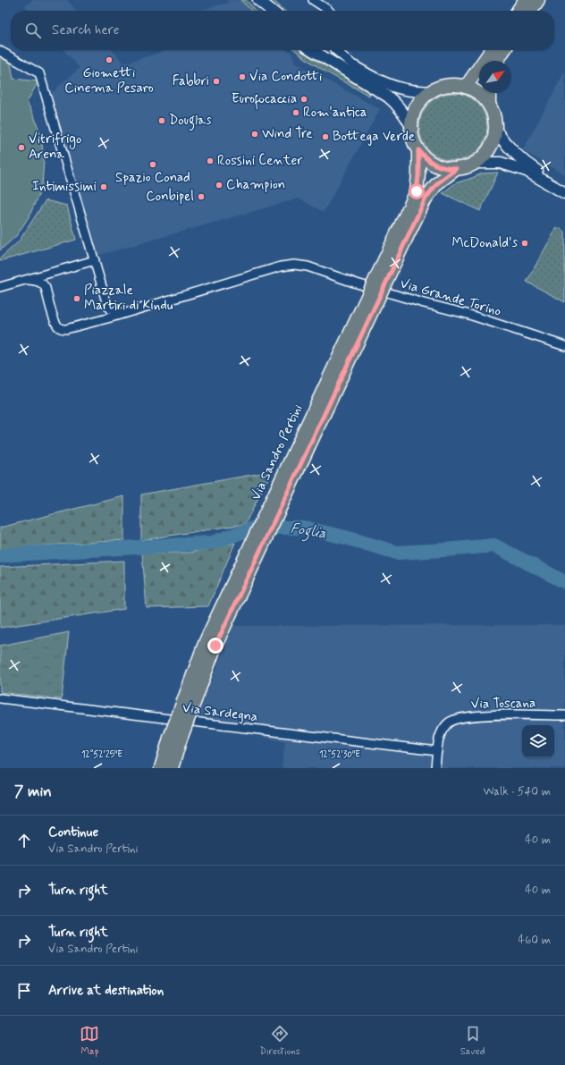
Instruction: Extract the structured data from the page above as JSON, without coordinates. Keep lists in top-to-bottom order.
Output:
{
  "streets": {
    "main road": ["Via Sandro Pertini"],
    "street": ["Via Grande Torino", "Via Toscana", "Via Sardegna"]
  },
  "crossings": [
    ["Via Toscana", "Via Sardegna"]
  ],
  "water": ["Foglia"],
  "places": [
    "Giometti Cinema Pesaro",
    "Via Condotti",
    "Fabbri",
    "Eurofocaccia",
    "Rom'antica",
    "Douglas",
    "Wind Tre",
    "Bottega Verde",
    "Vitrifrigo Arena",
    "Rossini Center",
    "Spazio Conad",
    "Champion",
    "Intimissimi",
    "Conbipel",
    "McDonald's",
    "Piazzale Martiri di Kindu"
  ],
  "north": "top right",
  "page": {
    "search": "Search here",
    "heading": ["7 min", "Walk · 540 m"],
    "list": [
      ["Continue", "Via Sandro Pertini", "40 m"],
      ["Turn right", "40 m"],
      ["Turn right", "Via Sandro Pertini", "460 m"],
      "Arrive at destination"
    ],
    "nav": ["Map", "Directions", "Saved"]
  },
  "coordinates": ["12°52'25\"E", "12°52'30\"E"]
}
